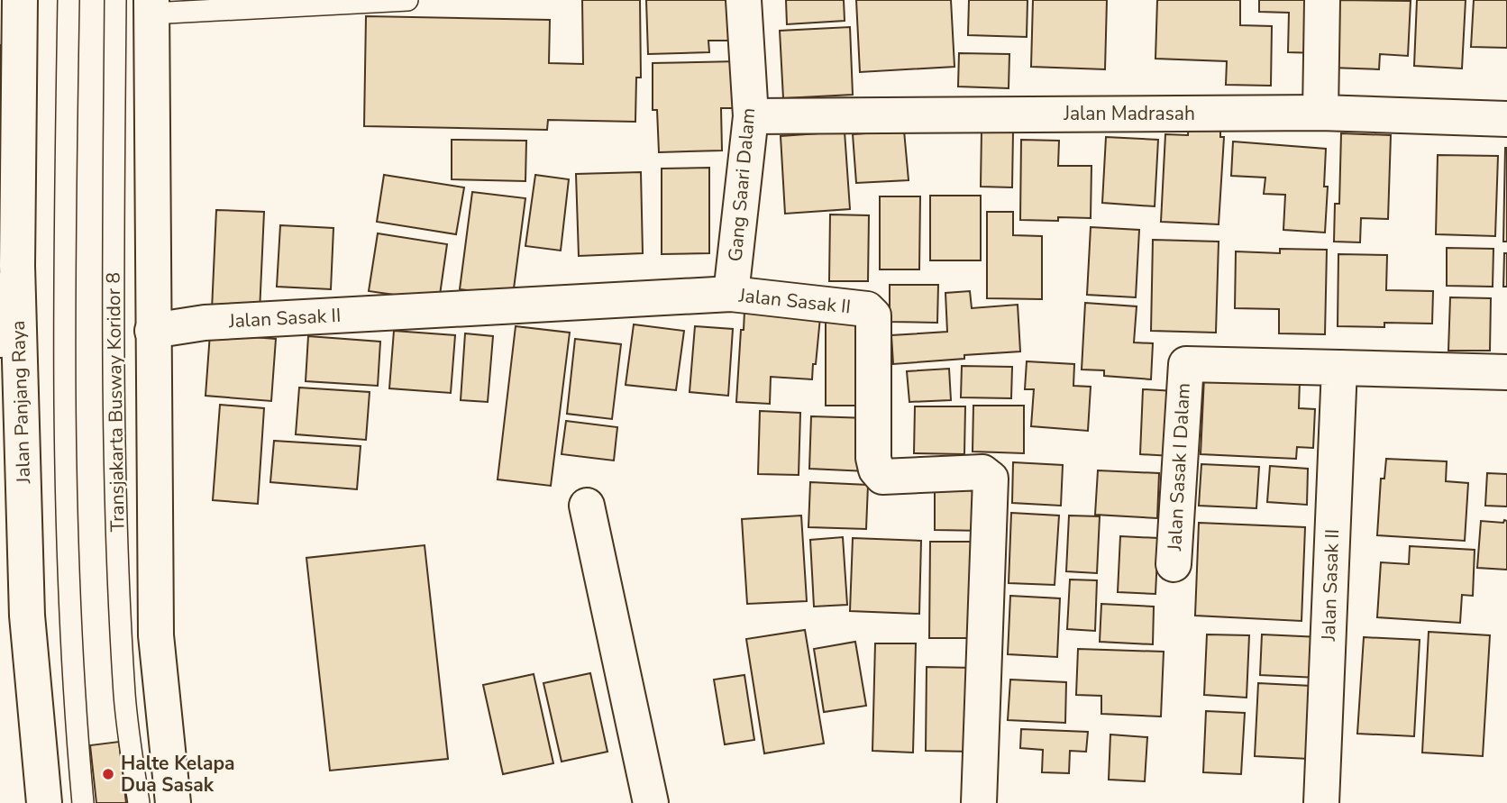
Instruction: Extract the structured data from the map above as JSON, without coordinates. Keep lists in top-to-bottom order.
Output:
{
  "streets": {
    "street": [
      "Jalan Madrasah",
      "Gang Saari Dalam",
      "Jalan Sasak II",
      "Jalan Panjang Raya",
      "Jalan Sasak I Dalam"
    ],
    "lane": ["Transjakarta Busway Koridor 8"]
  },
  "crossings": [
    ["Jalan Madrasah", "Gang Saari Dalam"],
    ["Gang Saari Dalam", "Jalan Sasak II"],
    ["Jalan Sasak II", "Jalan Sasak I Dalam"]
  ],
  "places": ["Halte Kelapa Dua Sasak"]
}
